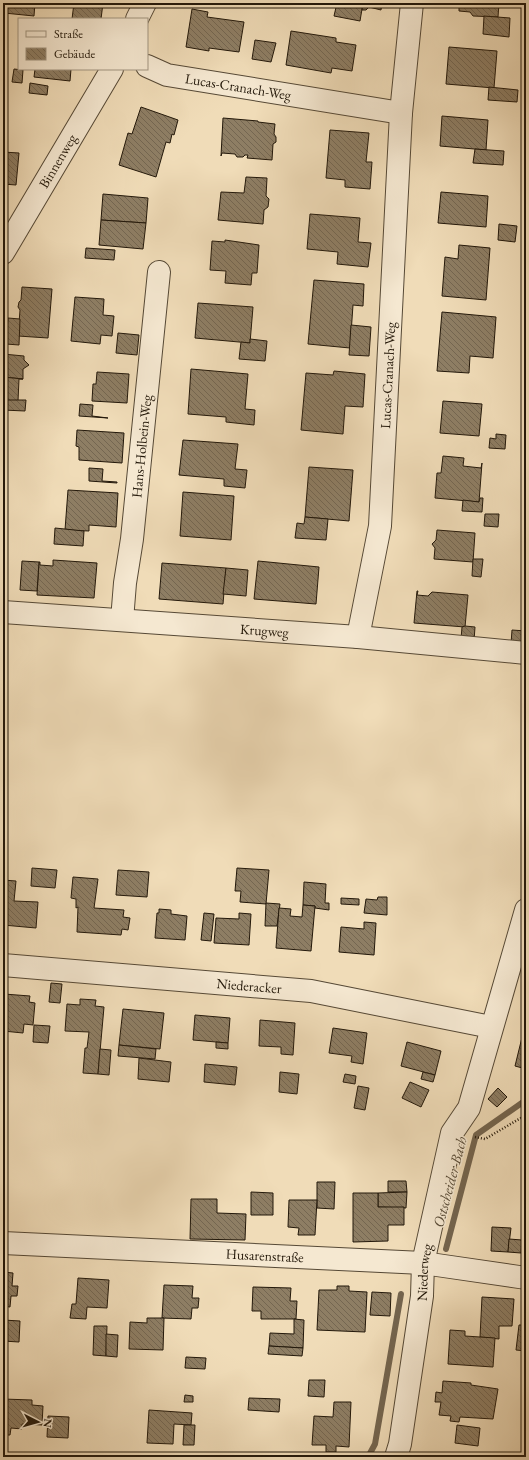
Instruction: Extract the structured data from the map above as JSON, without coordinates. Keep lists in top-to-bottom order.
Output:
{
  "streets": {
    "street": [
      "Lucas-Cranach-Weg",
      "Binnenweg",
      "Hans-Holbein-Weg",
      "Krugweg",
      "Niederacker",
      "Husarenstraße",
      "Niederweg"
    ]
  },
  "crossings": [
    ["Lucas-Cranach-Weg", "Krugweg"],
    ["Hans-Holbein-Weg", "Krugweg"],
    ["Niederacker", "Niederweg"],
    ["Husarenstraße", "Niederweg"]
  ],
  "water": ["Ostscheider Bach"],
  "legend": ["Straße", "Gebäude"],
  "north": "right"
}
